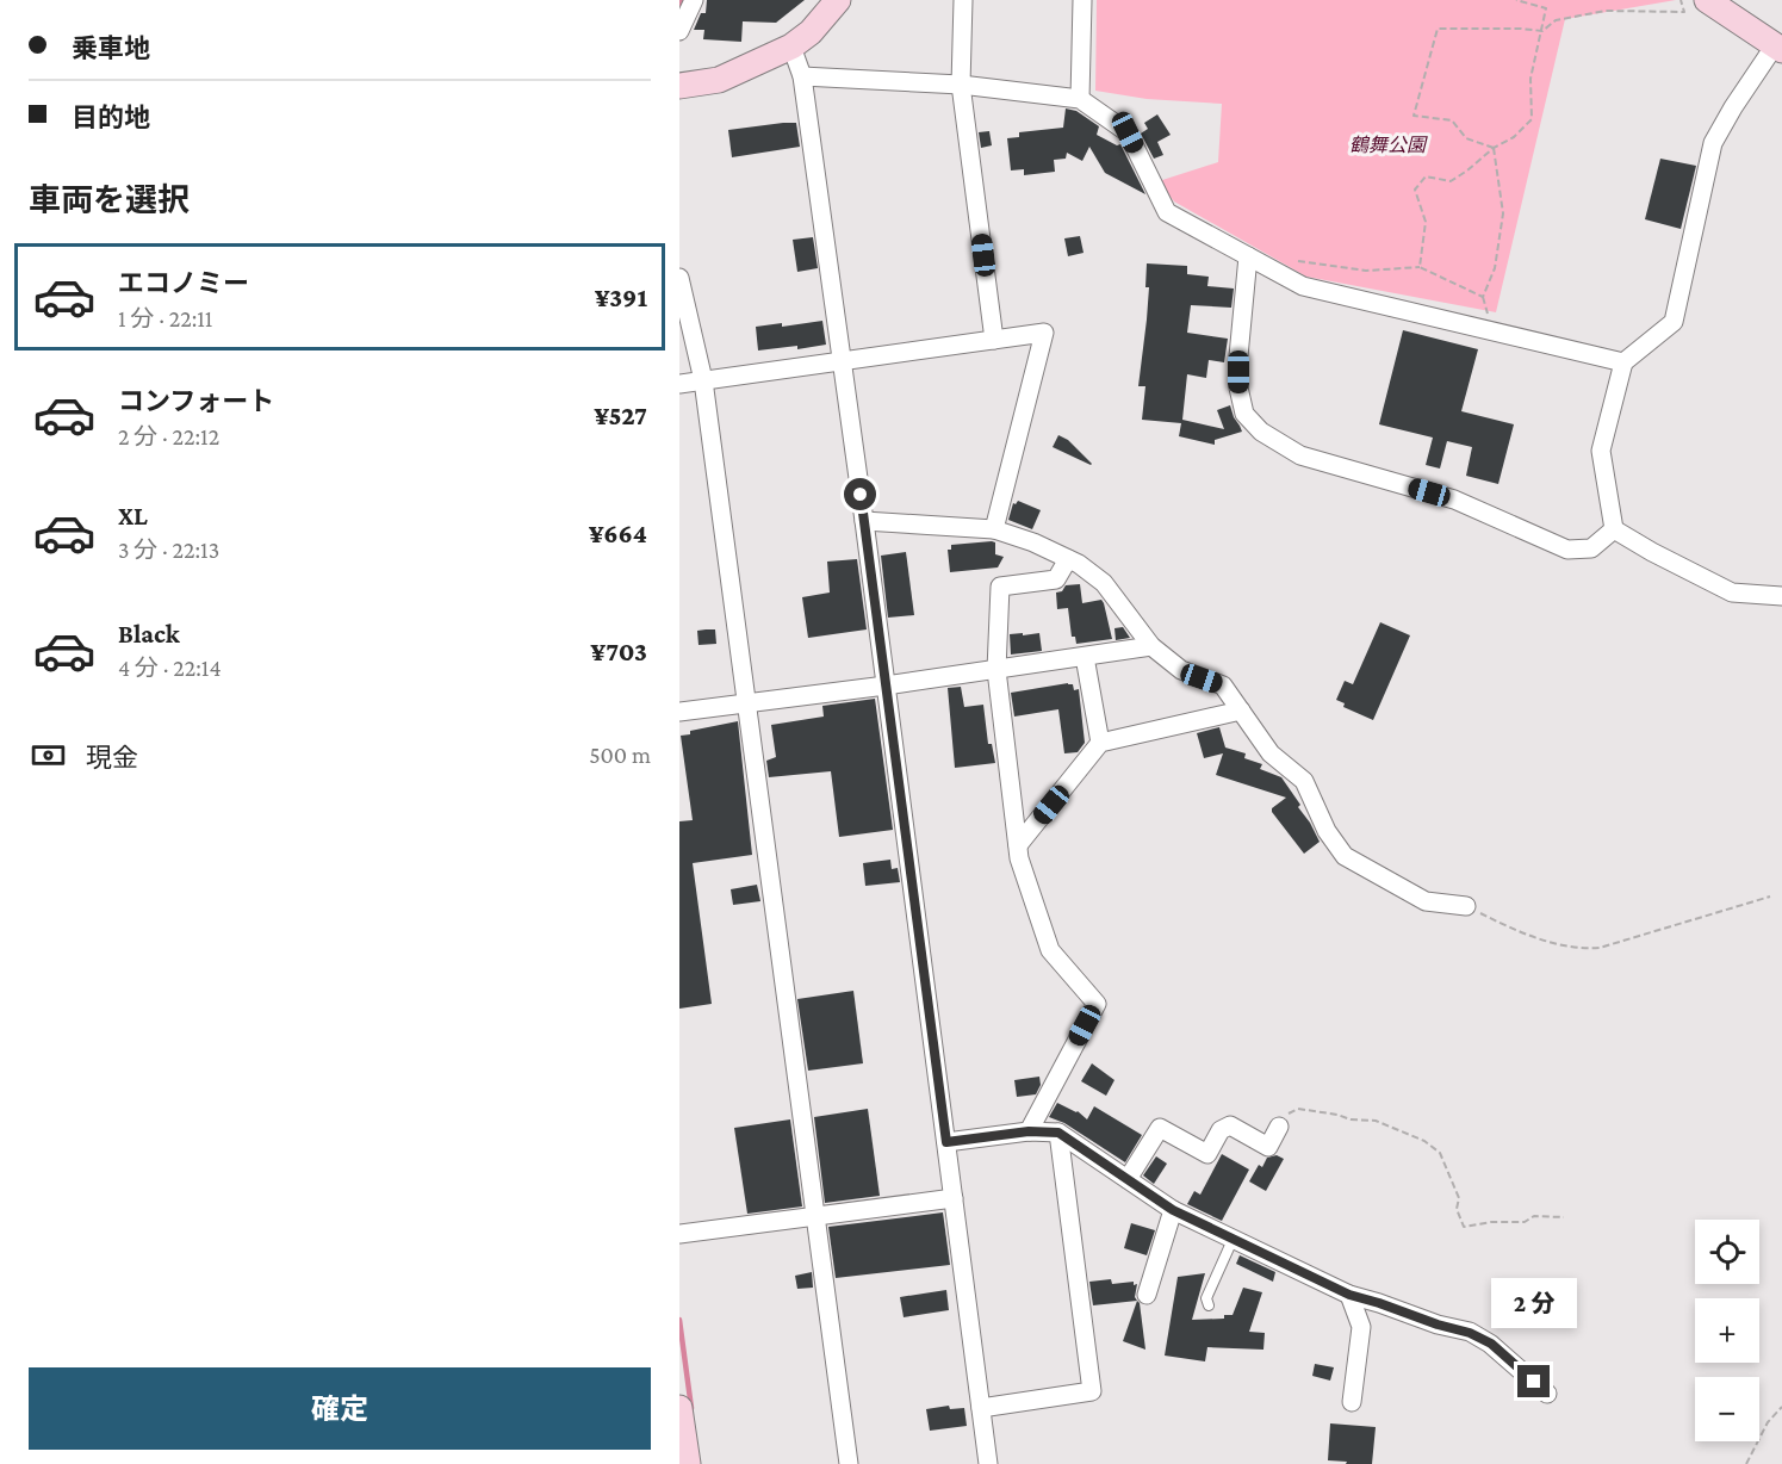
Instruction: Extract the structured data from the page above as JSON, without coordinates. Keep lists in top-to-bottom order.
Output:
{
  "parks": ["鶴舞公園"],
  "page": {
    "banner": ["乗車地", "目的地"],
    "heading": "車両を選択",
    "list": [
      {
        "name": "エコノミー",
        "note": "1 分 · 22:11",
        "value": "¥391"
      },
      {
        "name": "コンフォート",
        "note": "2 分 · 22:12",
        "value": "¥527"
      },
      {
        "name": "XL",
        "note": "3 分 · 22:13",
        "value": "¥664"
      },
      {
        "name": "Black",
        "note": "4 分 · 22:14",
        "value": "¥703"
      }
    ],
    "pay": ["現金", "500 m"],
    "map_buttons": ["+", "−"],
    "bubble": "2 分",
    "buttons": "確定"
  }
}
